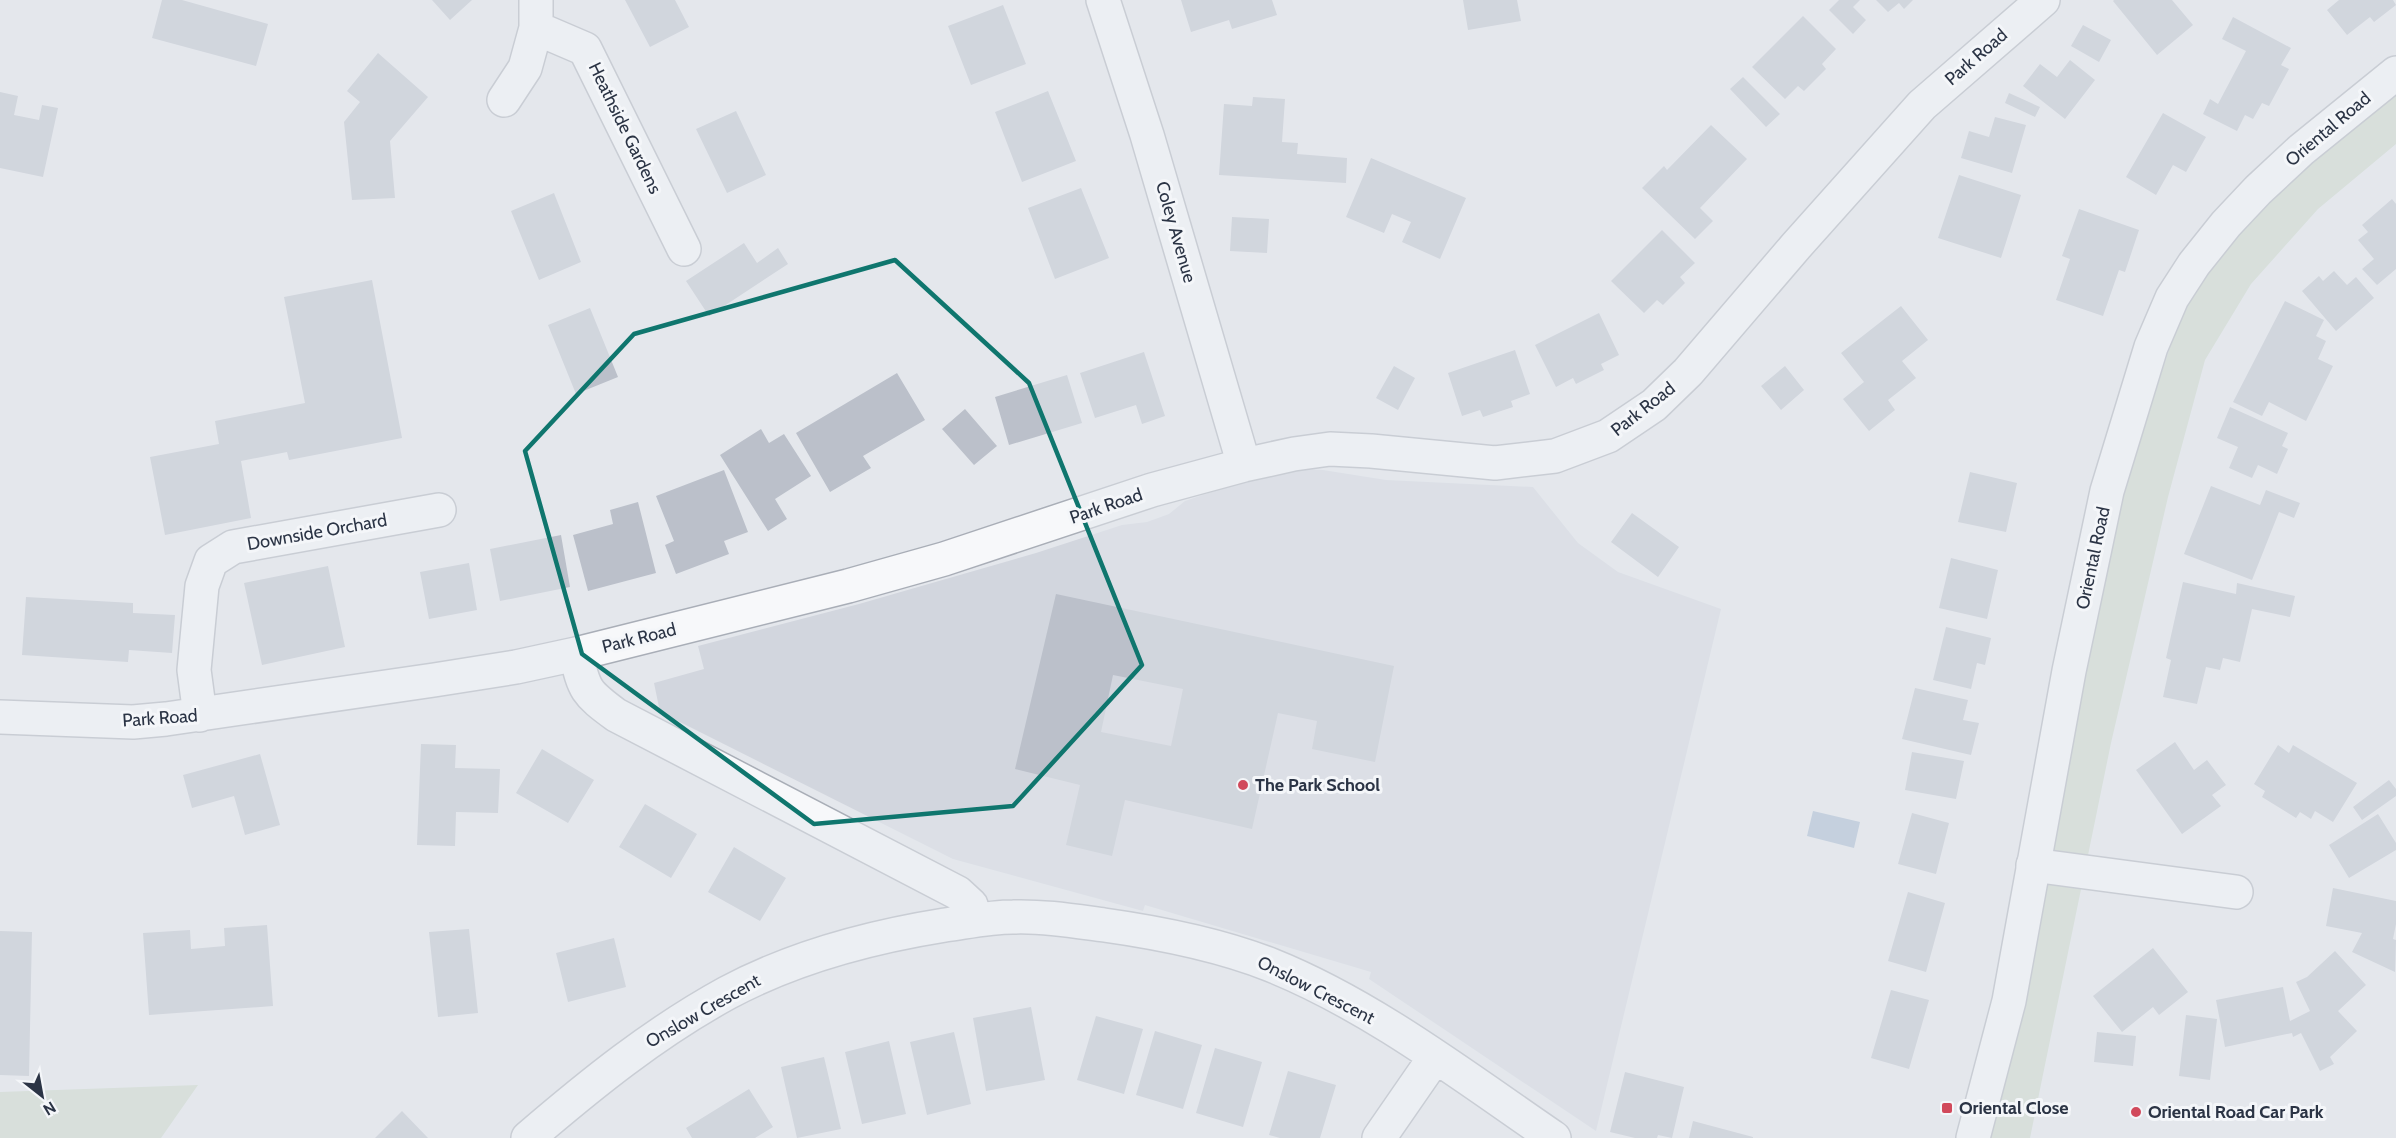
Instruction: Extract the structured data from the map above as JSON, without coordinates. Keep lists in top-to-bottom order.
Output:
{
  "streets": {
    "street": [
      "Park Road",
      "Heathside Gardens",
      "Oriental Road",
      "Coley Avenue",
      "Downside Orchard",
      "Onslow Crescent"
    ]
  },
  "crossings": [
    ["Park Road", "Coley Avenue"],
    ["Park Road", "Downside Orchard"]
  ],
  "places": {
    "other": ["The Park School", "Oriental Road Car Park"],
    "transit": ["Oriental Close"]
  },
  "north": "bottom right"
}
